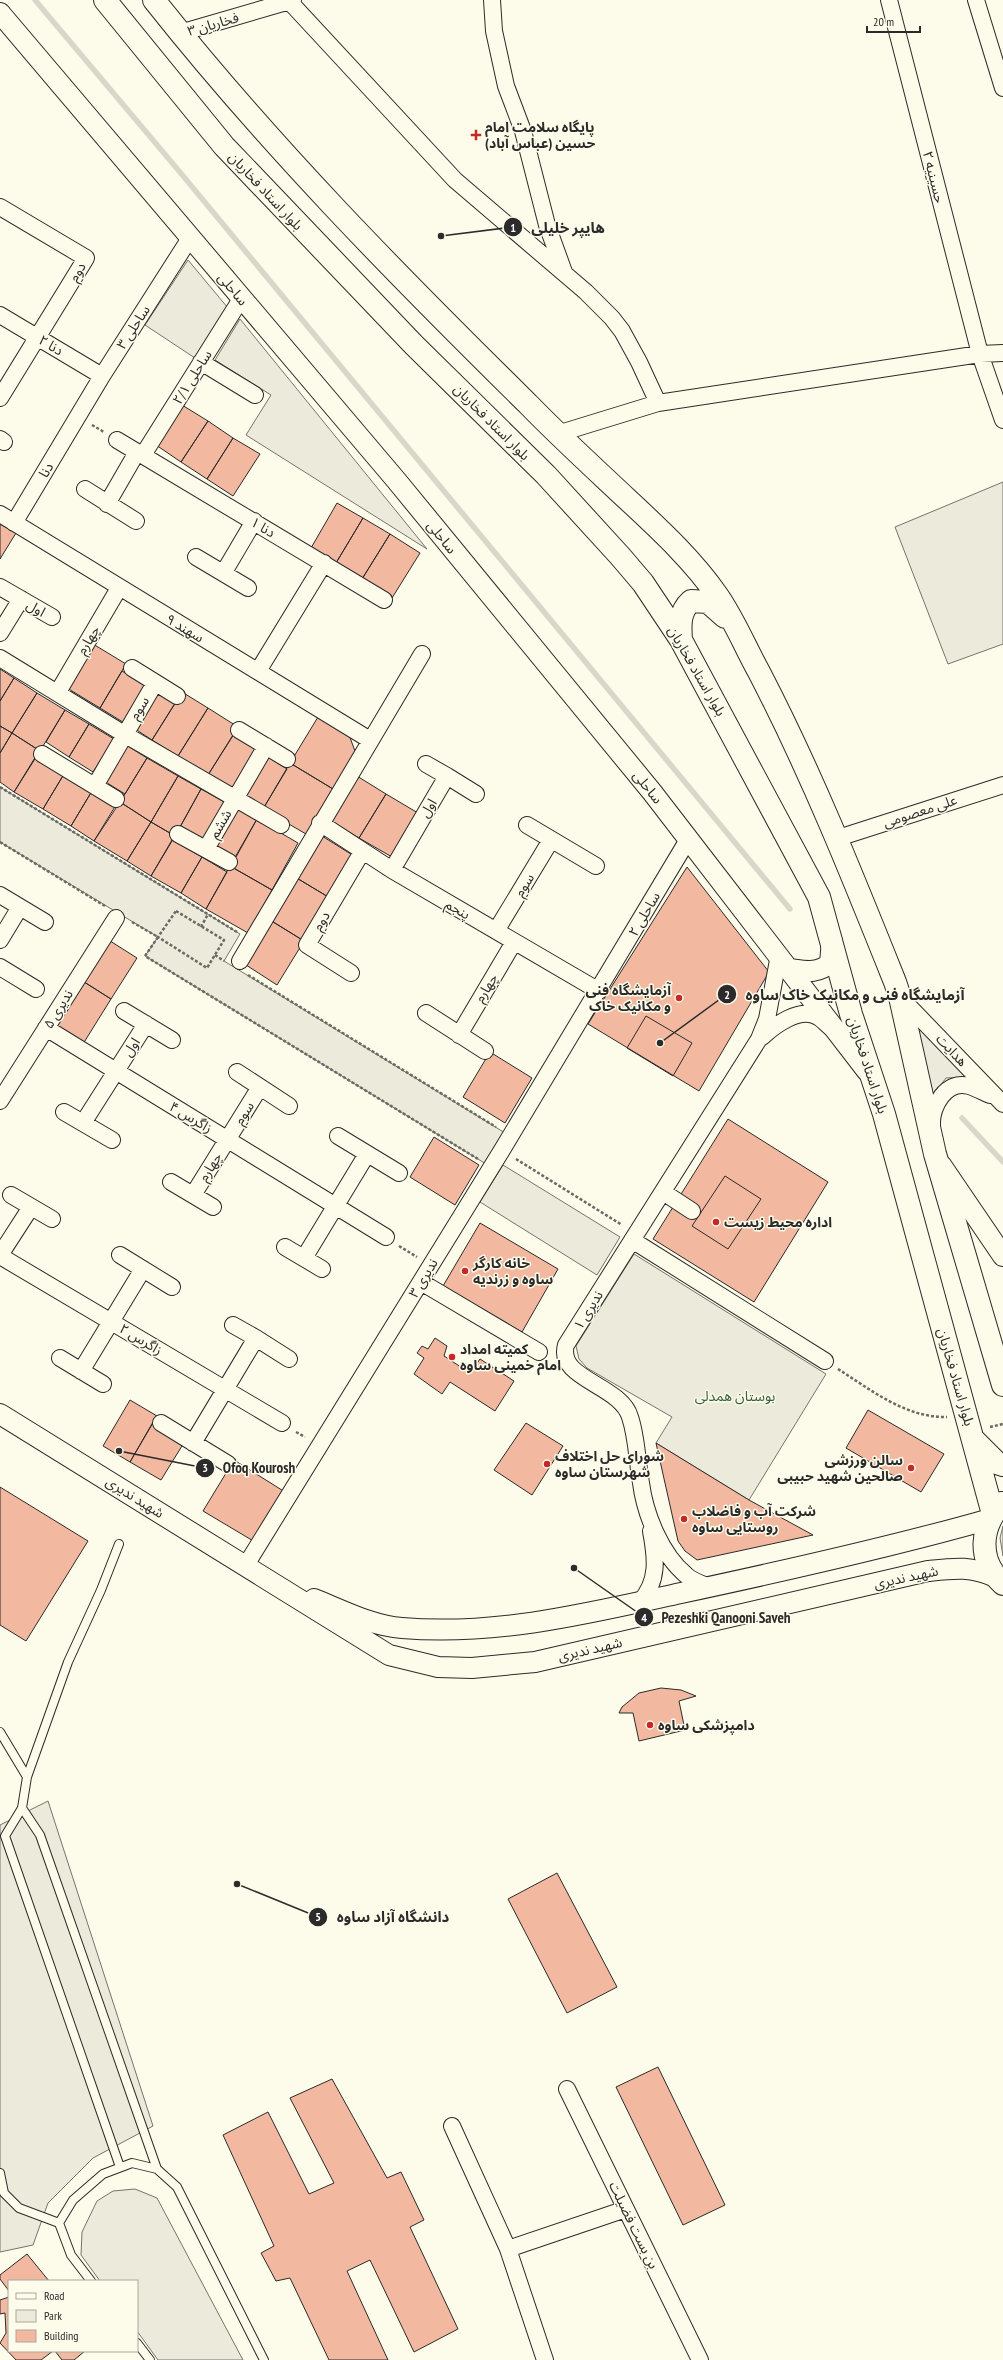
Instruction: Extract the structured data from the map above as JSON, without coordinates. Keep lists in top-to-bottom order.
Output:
{
  "streets": {
    "main road": ["بلوار استاد فخاریان"],
    "street": [
      "فخاریان ۳",
      "حسینیه ۲",
      "دوم",
      "ساحلی",
      "ساحلی ۳",
      "دنا ۲",
      "ساحلی ۲/۱",
      "دنا",
      "دنا ۱",
      "اول",
      "سهند ۹",
      "چهارم",
      "سوم",
      "علی معصومی",
      "ششم",
      "پنجم",
      "ساحلی ۲",
      "ندیری ۵",
      "هدایت",
      "زاگرس ۴",
      "ندیری ۳",
      "ندیری ۱",
      "زاگرس ۲",
      "شهید ندیری",
      "بن بست فضیلت"
    ]
  },
  "crossings": [
    ["بلوار استاد فخاریان", "ساحلی"],
    ["بلوار استاد فخاریان", "شهید ندیری"],
    ["دوم", "دنا ۲"],
    ["دوم", "پنجم"],
    ["ساحلی", "ساحلی ۳"],
    ["ساحلی", "ساحلی ۲/۱"],
    ["ساحلی", "ساحلی ۲"],
    ["ساحلی ۳", "دنا ۲"],
    ["ساحلی ۳", "دنا"],
    ["ساحلی ۲/۱", "دنا ۱"],
    ["دنا", "سهند ۹"],
    ["اول", "پنجم"],
    ["اول", "زاگرس ۴"],
    ["سهند ۹", "چهارم"],
    ["چهارم", "سوم"],
    ["چهارم", "پنجم"],
    ["چهارم", "زاگرس ۴"],
    ["سوم", "پنجم"],
    ["سوم", "زاگرس ۴"],
    ["پنجم", "ساحلی ۲"],
    ["پنجم", "ندیری ۳"],
    ["ساحلی ۲", "ندیری ۳"],
    ["ندیری ۵", "زاگرس ۴"],
    ["ندیری ۳", "شهید ندیری"],
    ["ندیری ۱", "شهید ندیری"]
  ],
  "parks": ["بوستان همدلی"],
  "places": {
    "health": ["پایگاه سلامت امام حسین (عباس آباد)"],
    "other": [
      "هایپر خلیلی",
      "آزمایشگاه فنی و مکانیک خاک",
      "آزمایشگاه فنی و مکانیک خاک ساوه",
      "اداره محیط زیست",
      "خانه کارگر ساوه و زرندیه",
      "کمیته امداد امام خمینی ساوه",
      "Ofoq Kourosh",
      "شورای حل اختلاف شهرستان ساوه",
      "سالن ورزشی صالحین شهید حبیبی",
      "شرکت آب و فاضلاب روستایی ساوه",
      "Pezeshki Qanooni Saveh",
      "دامپزشکی ساوه",
      "دانشگاه آزاد ساوه"
    ]
  },
  "legend": ["Road", "Park", "Building"],
  "scale_bar": "20 m"
}
